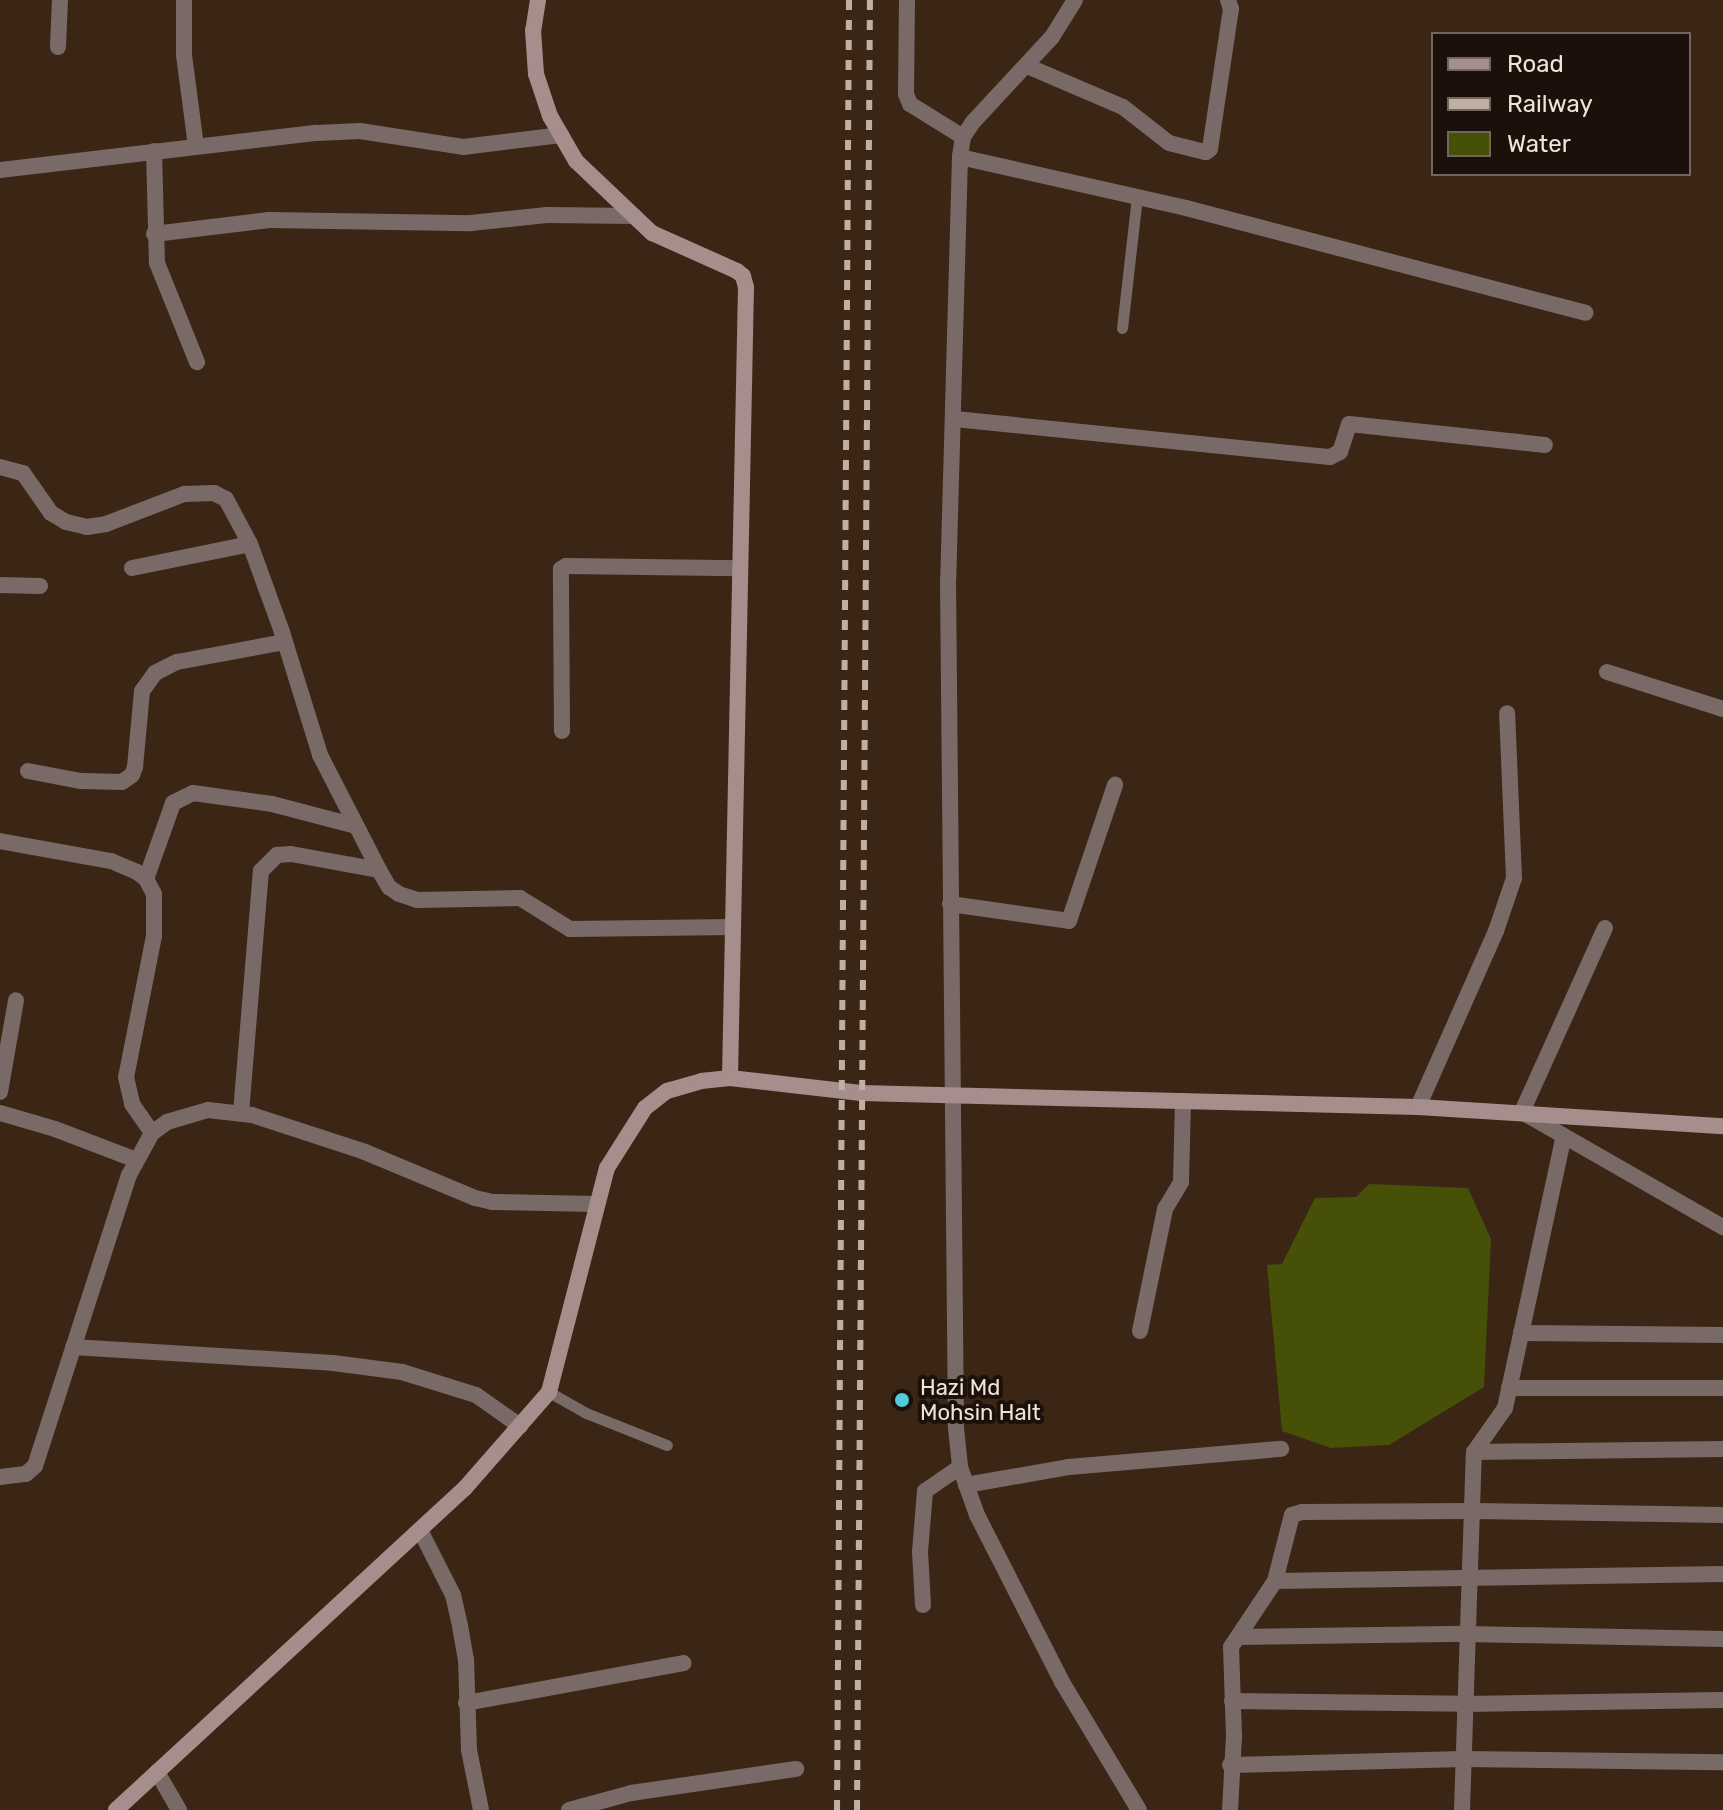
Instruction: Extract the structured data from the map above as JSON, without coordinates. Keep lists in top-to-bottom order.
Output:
{
  "places": ["Hazi Md Mohsin Halt"],
  "legend": ["Road", "Railway", "Water"]
}
